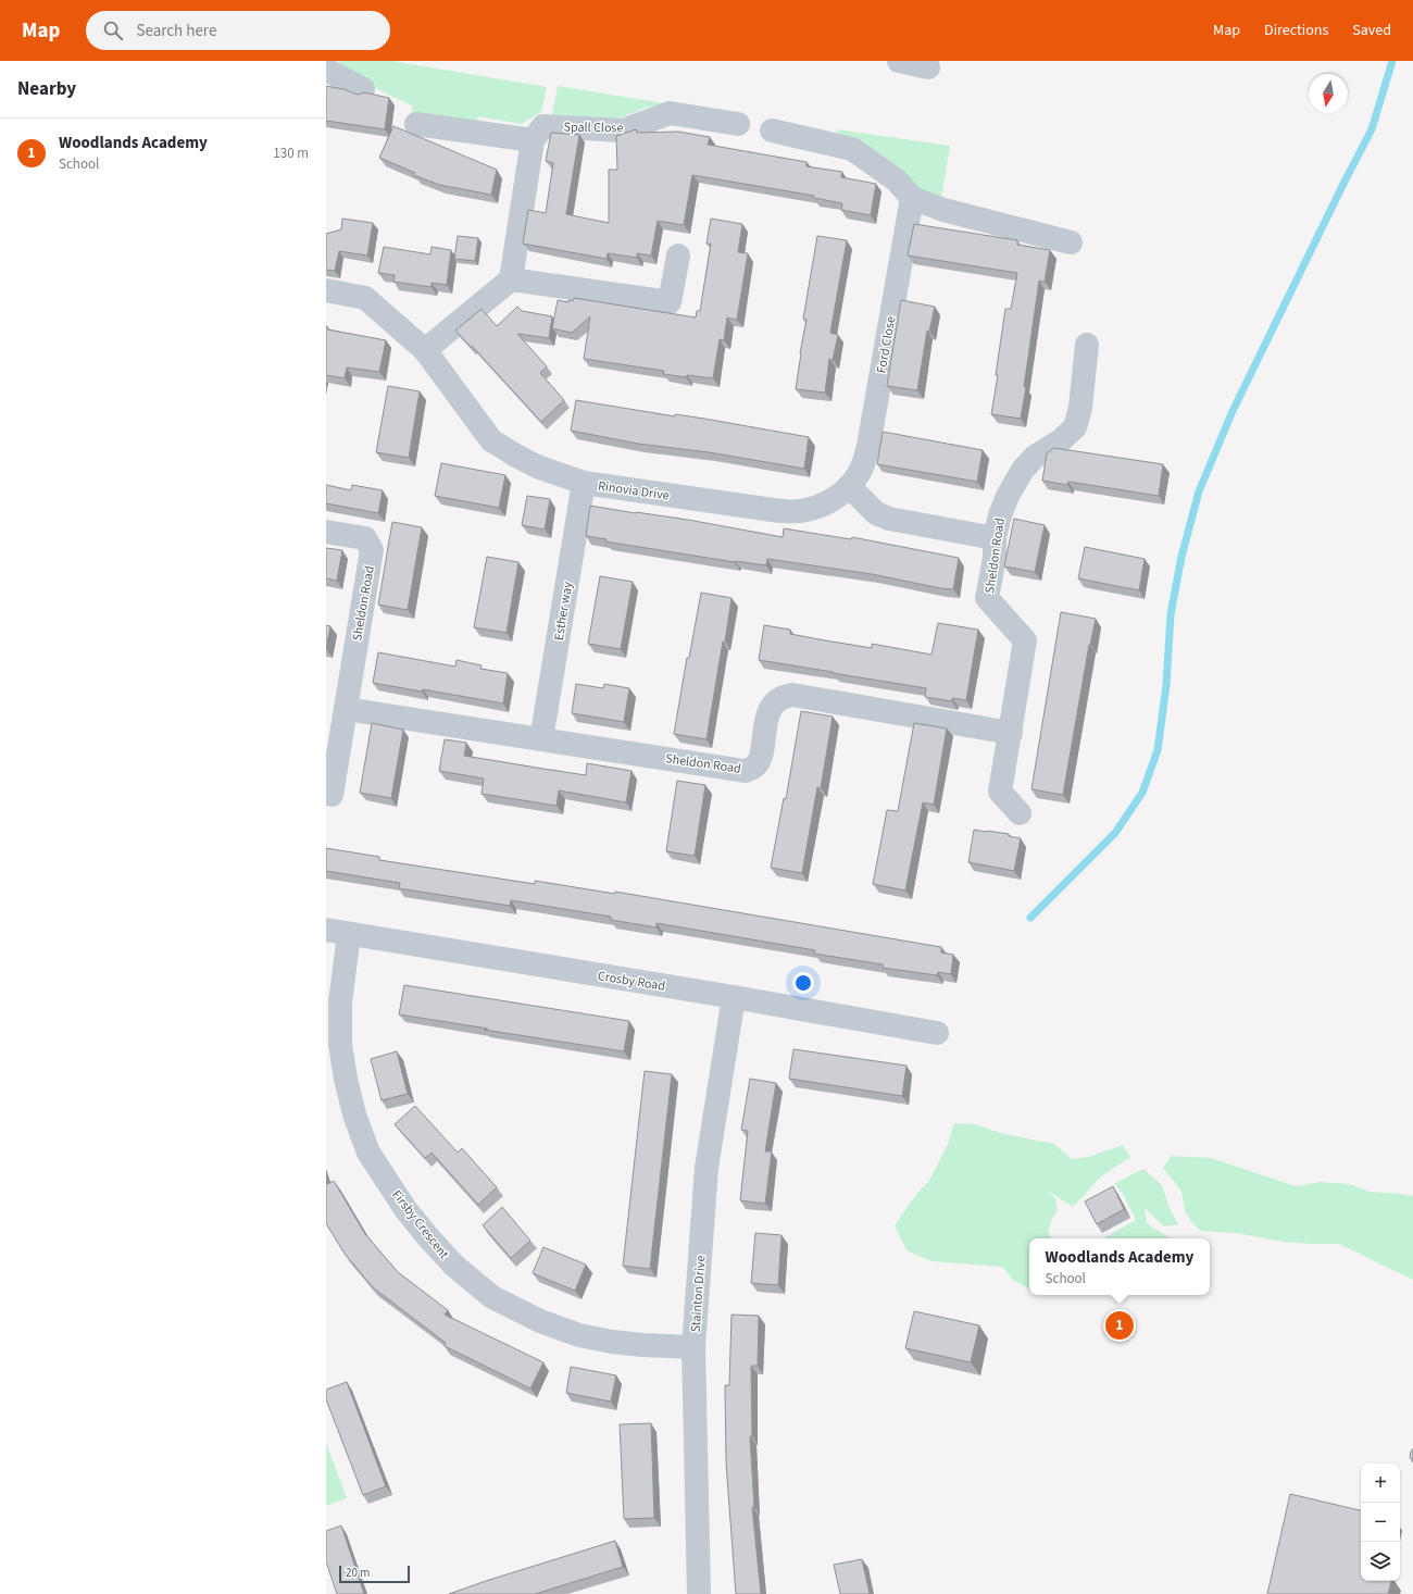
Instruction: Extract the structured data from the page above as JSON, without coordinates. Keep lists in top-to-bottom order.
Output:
{
  "streets": {
    "street": [
      "Spall Close",
      "Ford Close",
      "Rinovia Drive",
      "Sheldon Road",
      "Esther way",
      "Crosby Road",
      "Firsby Crescent",
      "Stainton Drive"
    ]
  },
  "crossings": [
    ["Ford Close", "Rinovia Drive"],
    ["Rinovia Drive", "Esther way"],
    ["Sheldon Road", "Esther way"],
    ["Crosby Road", "Firsby Crescent"],
    ["Crosby Road", "Stainton Drive"],
    ["Firsby Crescent", "Stainton Drive"]
  ],
  "scale_bar": "20 m",
  "north": "bottom",
  "page": {
    "header": "Map",
    "search": "Search here",
    "nav": ["Map", "Directions", "Saved"],
    "heading": "Nearby",
    "list": [
      {
        "mark": "1",
        "name": "Woodlands Academy",
        "note": "School",
        "value": "130 m"
      }
    ],
    "popup": ["Woodlands Academy", "School"],
    "pins": "1",
    "map_buttons": ["+", "−"],
    "scale": "20 m"
  }
}
